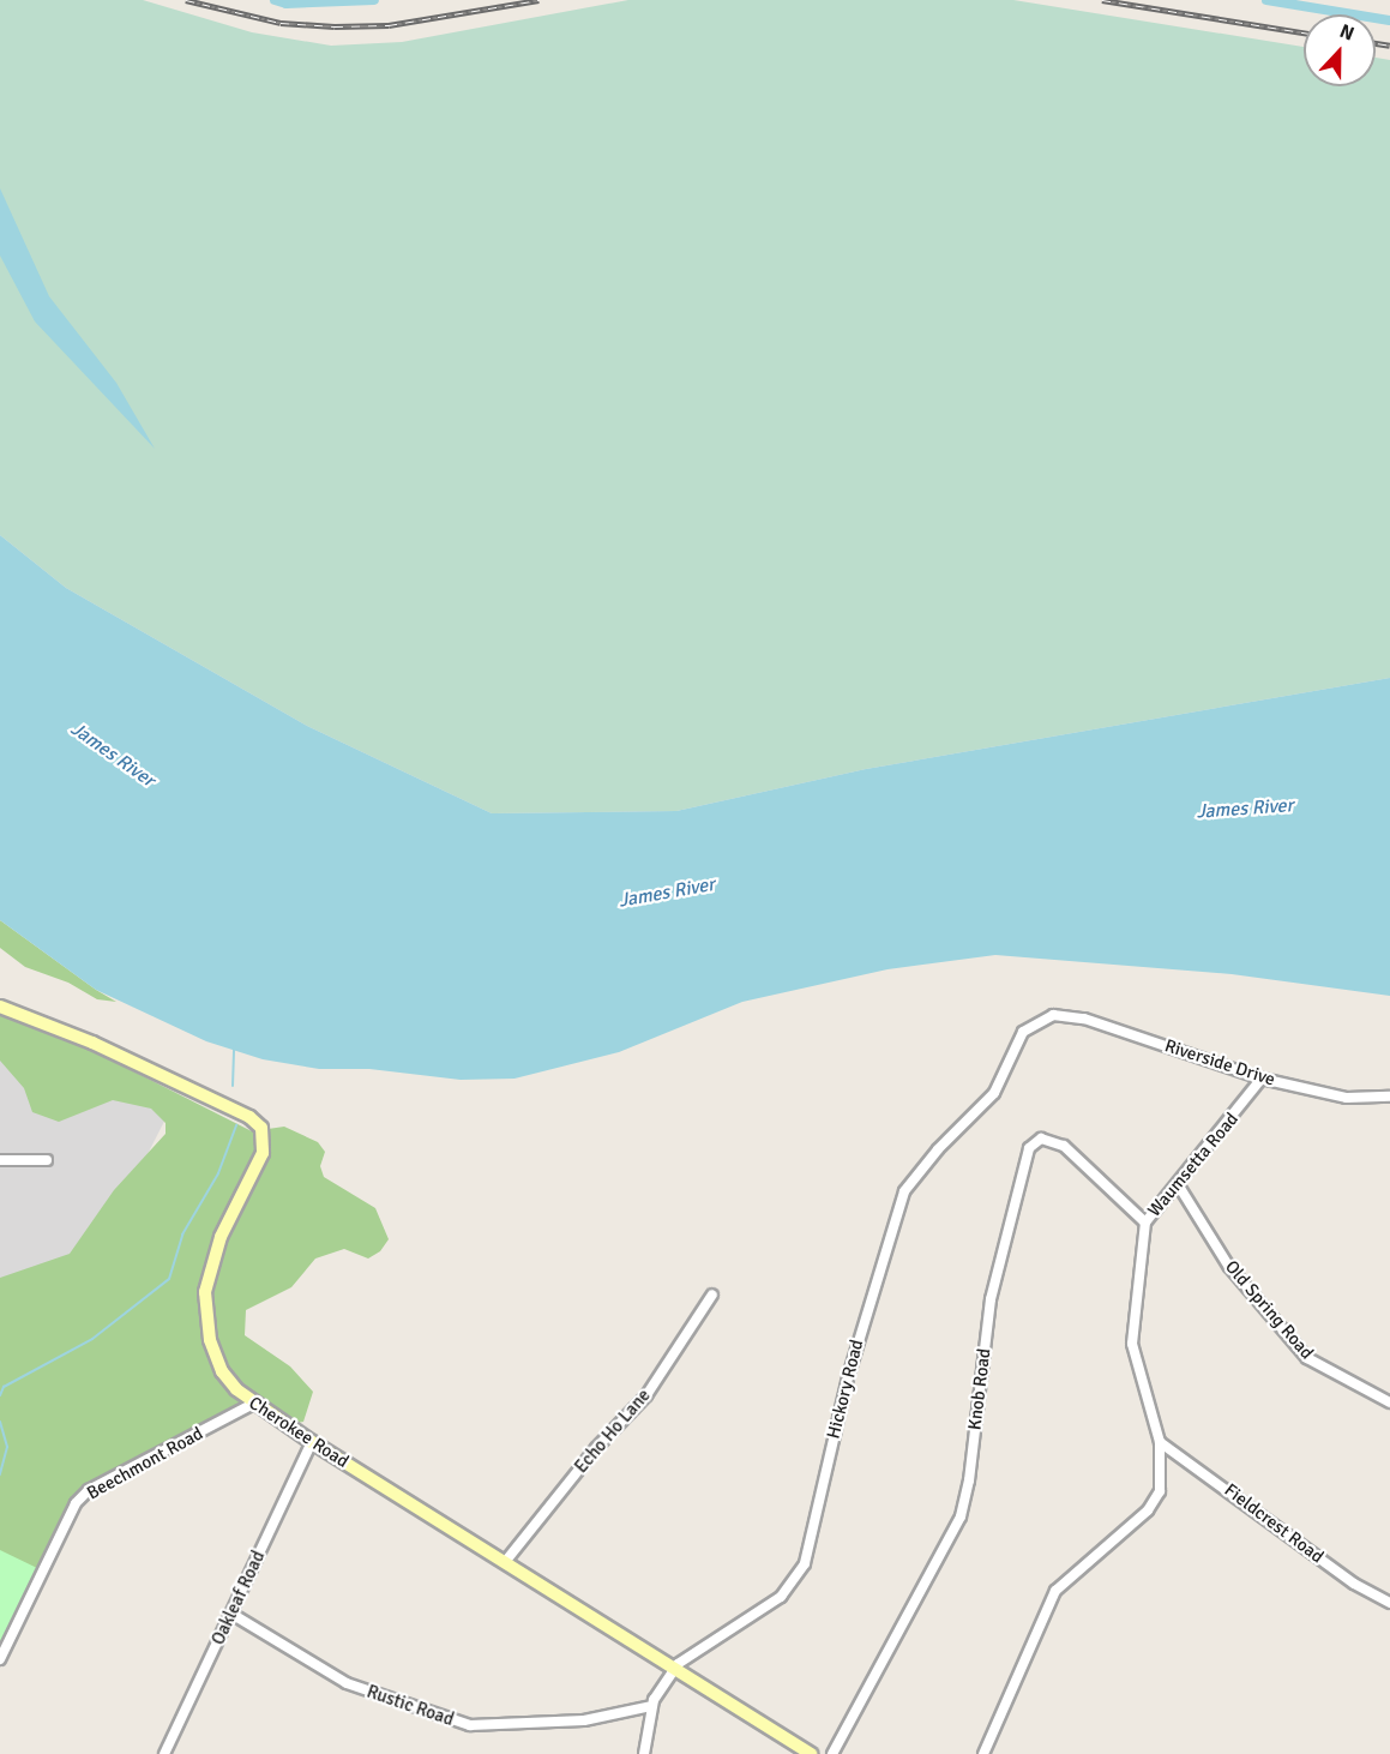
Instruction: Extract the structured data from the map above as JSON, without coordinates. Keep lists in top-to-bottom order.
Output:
{
  "streets": {
    "street": [
      "Riverside Drive",
      "Waumsetta Road",
      "Old Spring Road",
      "Hickory Road",
      "Knob Road",
      "Echo Ho Lane",
      "Cherokee Road",
      "Beechmont Road",
      "Fieldcrest Road",
      "Oakleaf Road",
      "Rustic Road"
    ]
  },
  "crossings": [
    ["Riverside Drive", "Waumsetta Road"],
    ["Riverside Drive", "Hickory Road"],
    ["Waumsetta Road", "Old Spring Road"],
    ["Waumsetta Road", "Knob Road"],
    ["Waumsetta Road", "Fieldcrest Road"],
    ["Hickory Road", "Cherokee Road"],
    ["Hickory Road", "Rustic Road"],
    ["Echo Ho Lane", "Cherokee Road"],
    ["Cherokee Road", "Beechmont Road"],
    ["Cherokee Road", "Oakleaf Road"],
    ["Oakleaf Road", "Rustic Road"]
  ],
  "water": ["James River"],
  "north": "top"
}
